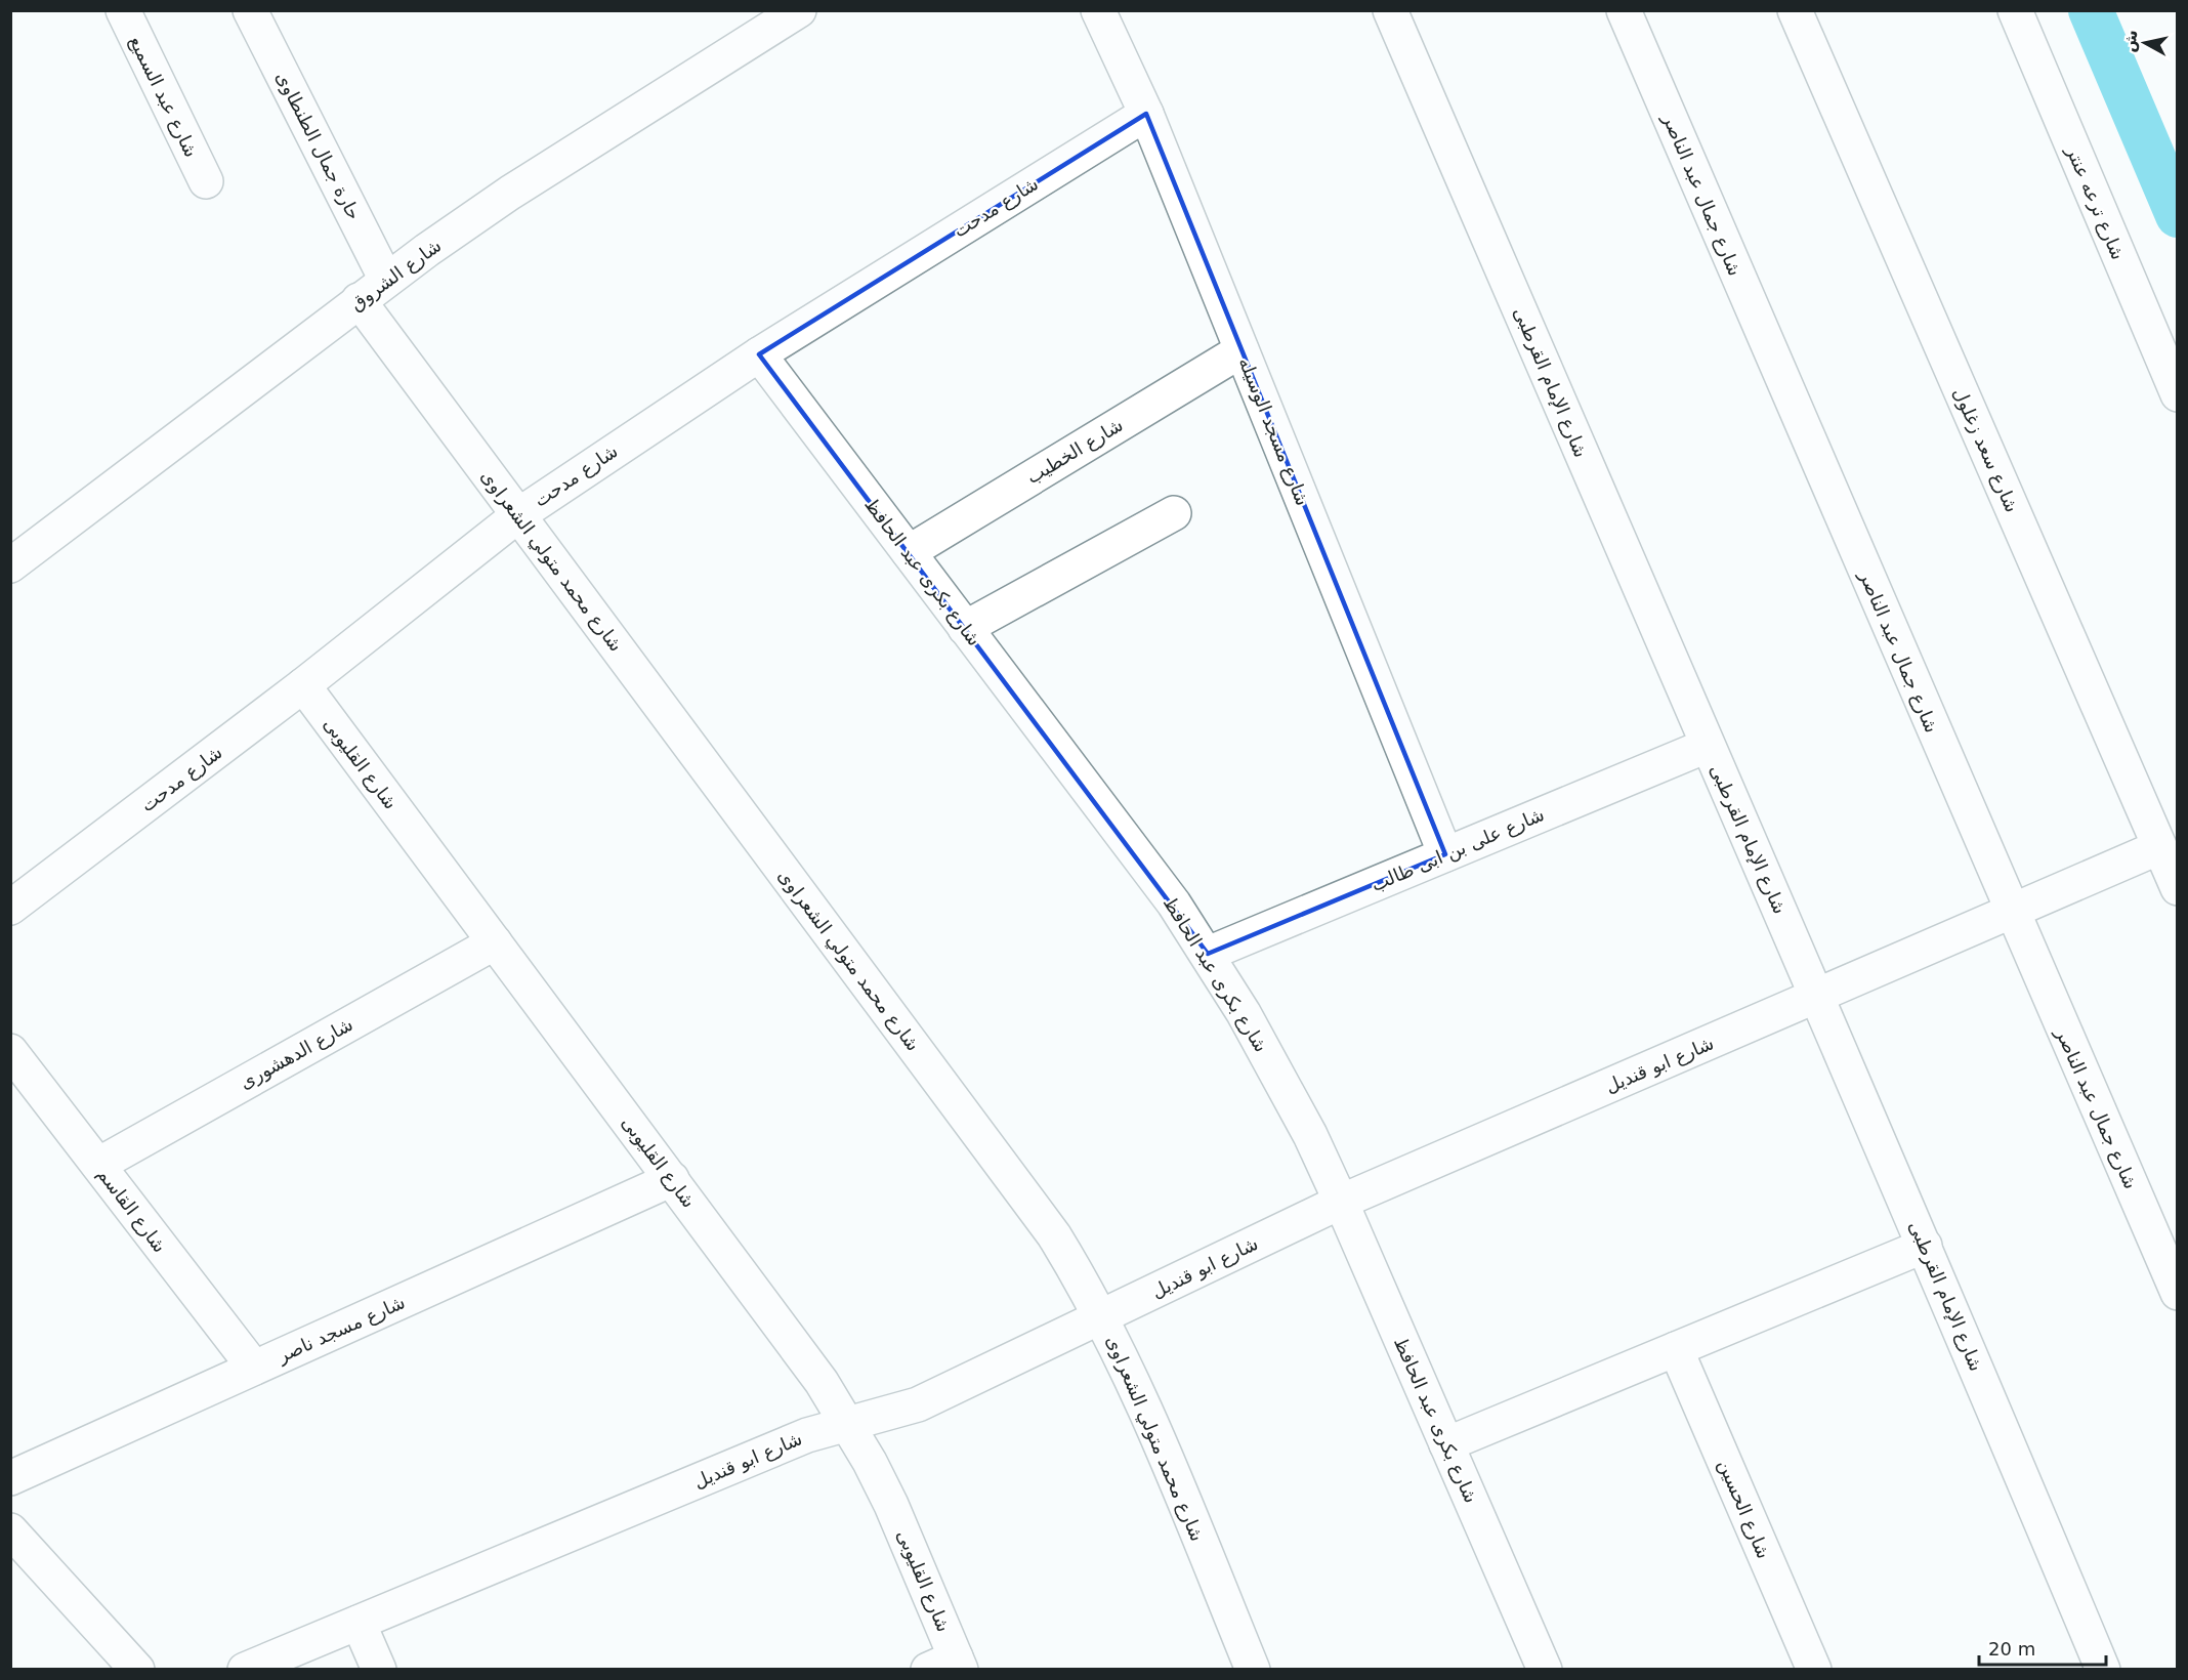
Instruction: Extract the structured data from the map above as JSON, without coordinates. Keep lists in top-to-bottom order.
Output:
{
  "streets": {
    "street": [
      "شارع عبد السميع",
      "حارة جمال الطنطاوى",
      "شارع جمال عبد الناصر",
      "شارع ترعه عنتر",
      "شارع مدحت",
      "شارع الشروق",
      "شارع الإمام القرطبى",
      "شارع مسجد الوسيله",
      "شارع سعد زغلول",
      "شارع الخطيب",
      "شارع محمد متولي الشعراوى",
      "شارع بكرى عبد الحافظ",
      "شارع القليوبى",
      "شارع على بن ابى طالب",
      "شارع الدهشورى",
      "شارع ابو قنديل",
      "شارع القاسم",
      "شارع مسجد ناصر",
      "شارع الحسين"
    ]
  },
  "crossings": [
    ["حارة جمال الطنطاوى", "شارع الشروق"],
    ["شارع جمال عبد الناصر", "شارع ابو قنديل"],
    ["شارع مدحت", "شارع مسجد الوسيله"],
    ["شارع مدحت", "شارع محمد متولي الشعراوى"],
    ["شارع مدحت", "شارع بكرى عبد الحافظ"],
    ["شارع مدحت", "شارع القليوبى"],
    ["شارع الشروق", "شارع محمد متولي الشعراوى"],
    ["شارع الإمام القرطبى", "شارع على بن ابى طالب"],
    ["شارع الإمام القرطبى", "شارع ابو قنديل"],
    ["شارع مسجد الوسيله", "شارع الخطيب"],
    ["شارع مسجد الوسيله", "شارع على بن ابى طالب"],
    ["شارع سعد زغلول", "شارع ابو قنديل"],
    ["شارع الخطيب", "شارع بكرى عبد الحافظ"],
    ["شارع محمد متولي الشعراوى", "شارع ابو قنديل"],
    ["شارع بكرى عبد الحافظ", "شارع على بن ابى طالب"],
    ["شارع بكرى عبد الحافظ", "شارع ابو قنديل"],
    ["شارع القليوبى", "شارع الدهشورى"],
    ["شارع القليوبى", "شارع ابو قنديل"],
    ["شارع القليوبى", "شارع مسجد ناصر"],
    ["شارع الدهشورى", "شارع القاسم"],
    ["شارع القاسم", "شارع مسجد ناصر"]
  ],
  "scale_bar": "20 m",
  "north": "left"
}
